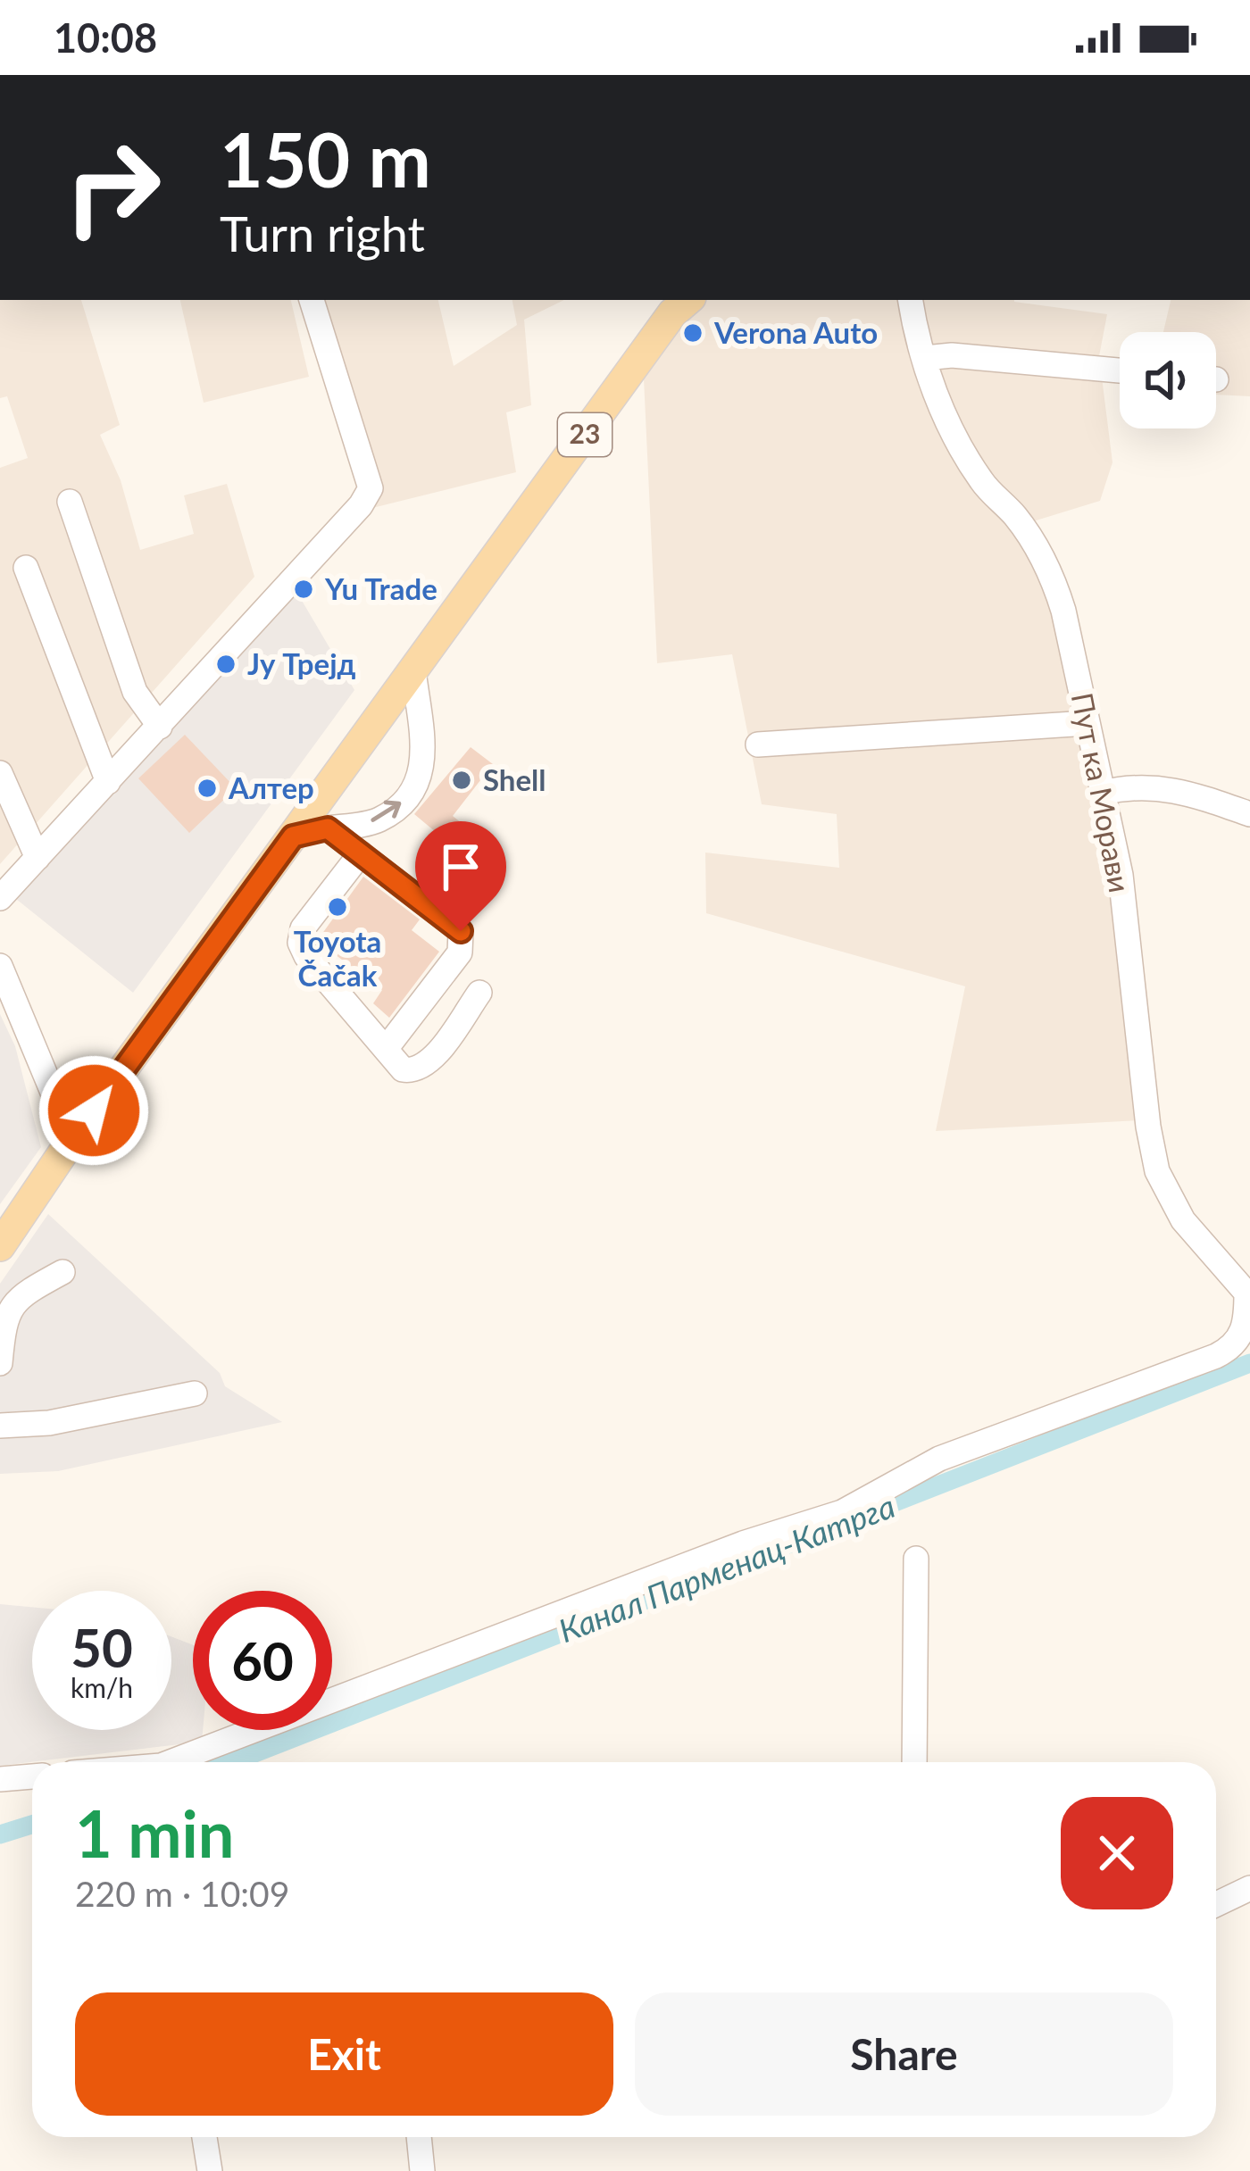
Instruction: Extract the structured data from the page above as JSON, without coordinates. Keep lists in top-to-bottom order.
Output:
{
  "streets": {
    "main road": ["23"],
    "street": ["Пут ка Морави"]
  },
  "water": ["Канал Парменац-Катрга"],
  "places": [
    "Verona Auto",
    "Yu Trade",
    "Ју Трејд",
    "Shell",
    "Алтер",
    "Toyota Čačak"
  ],
  "page": {
    "status": "10:08",
    "turn": ["150 m", "Turn right"],
    "speed": "50 km/h",
    "limit": "60",
    "heading": ["1 min", "220 m · 10:09"],
    "buttons": ["Exit", "Share"]
  }
}
